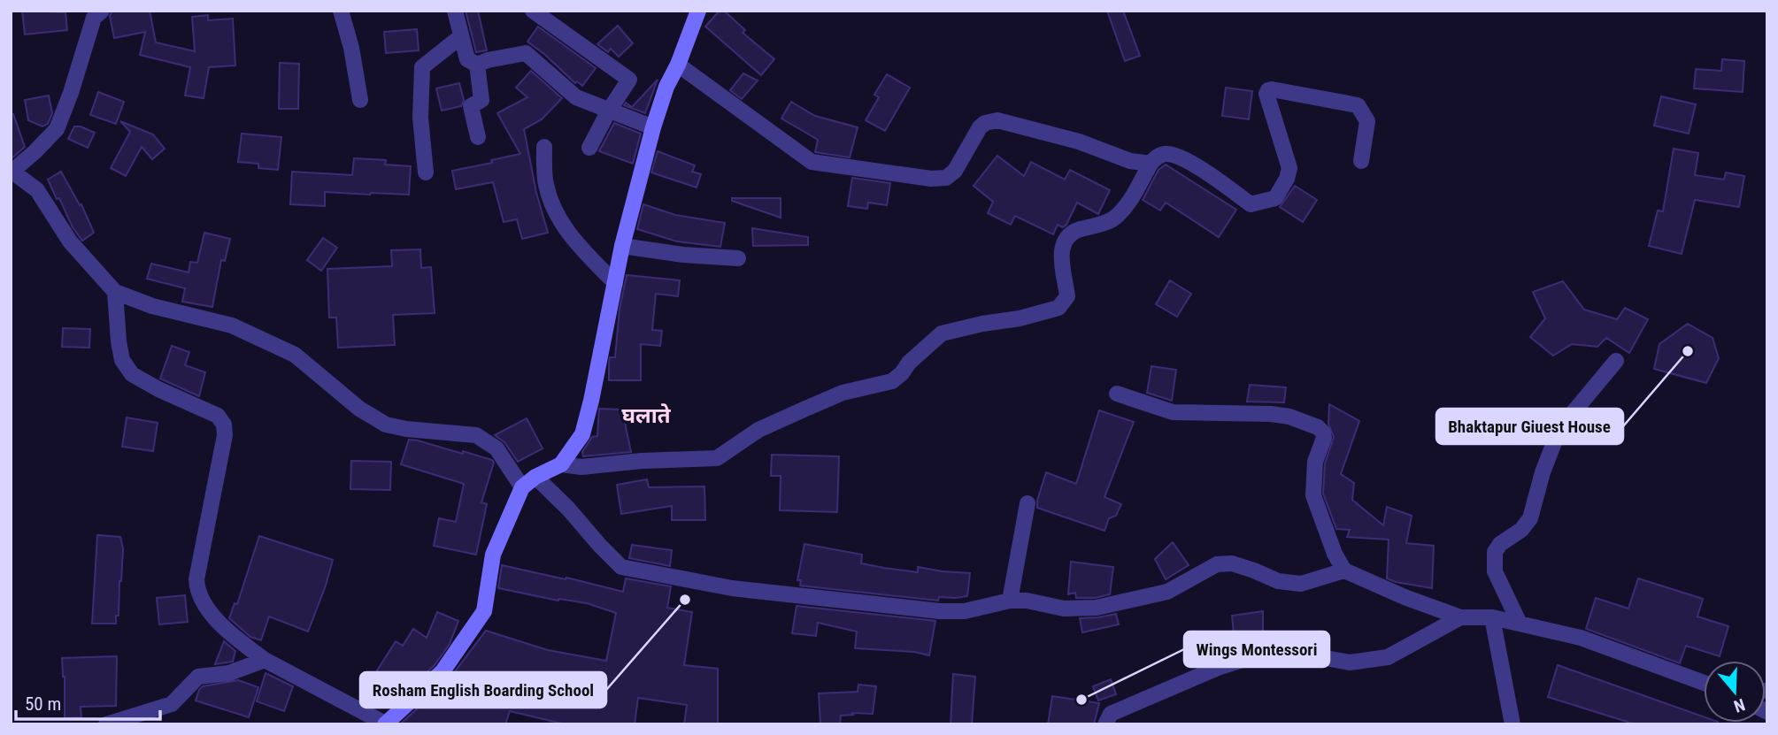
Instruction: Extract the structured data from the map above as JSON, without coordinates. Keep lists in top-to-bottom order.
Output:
{
  "districts": ["घलाते"],
  "places": ["Bhaktapur Giuest House", "Rosham English Boarding School", "Wings Montessori"],
  "scale_bar": "50 m",
  "north": "bottom"
}
